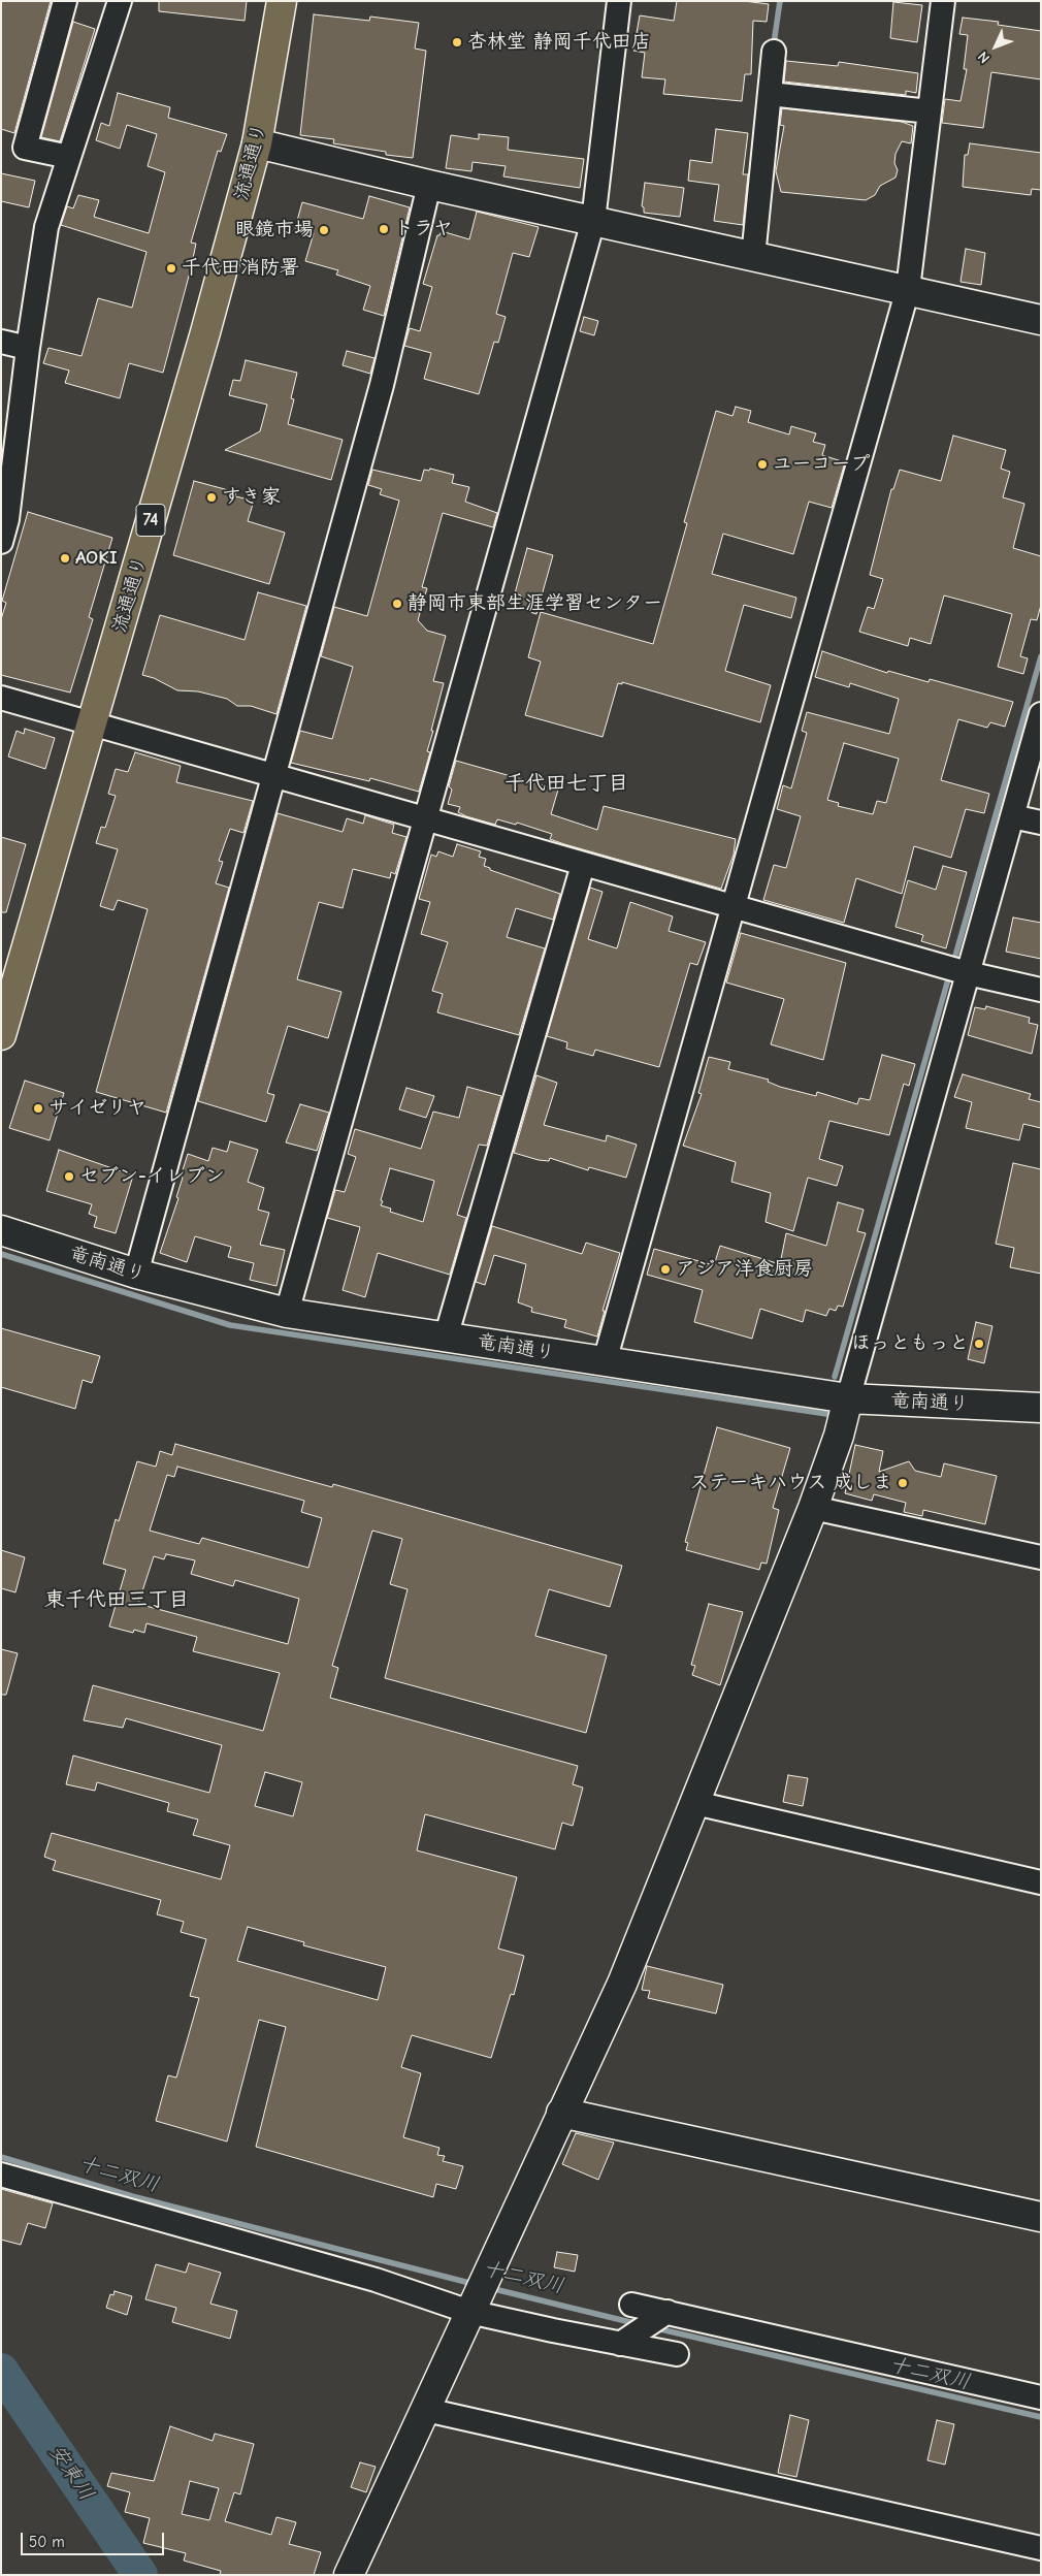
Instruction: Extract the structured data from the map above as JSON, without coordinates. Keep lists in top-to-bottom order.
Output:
{
  "streets": {
    "main road": ["流通通り", "74"],
    "street": ["竜南通り"]
  },
  "districts": ["千代田七丁目", "東千代田三丁目"],
  "water": ["十二双川", "安東川"],
  "places": [
    "杏林堂 静岡千代田店",
    "トラヤ",
    "眼鏡市場",
    "千代田消防署",
    "ユーコープ",
    "すき家",
    "AOKI",
    "静岡市東部生涯学習センター",
    "サイゼリヤ",
    "セブン-イレブン",
    "アジア洋食厨房",
    "ほっともっと",
    "ステーキハウス 成しま"
  ],
  "scale_bar": "50 m",
  "north": "bottom left"
}
